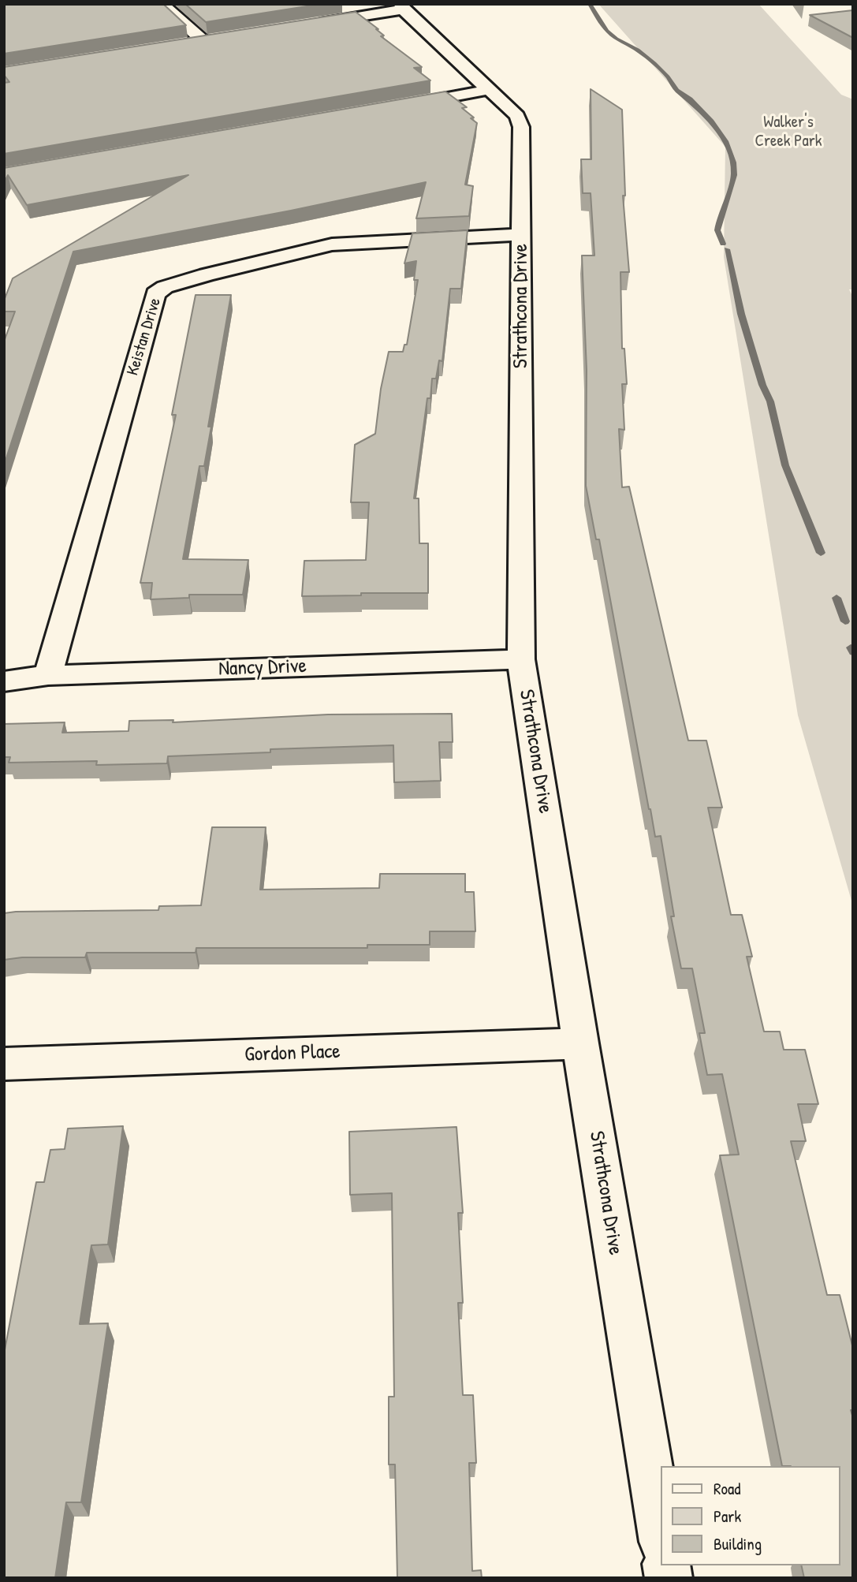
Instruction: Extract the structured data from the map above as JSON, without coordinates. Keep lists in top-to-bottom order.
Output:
{
  "streets": {
    "street": [
      "Strathcona Drive",
      "Keistan Drive",
      "Nancy Drive",
      "Gordon Place"
    ]
  },
  "crossings": [
    ["Strathcona Drive", "Keistan Drive"],
    ["Strathcona Drive", "Nancy Drive"],
    ["Strathcona Drive", "Gordon Place"],
    ["Keistan Drive", "Nancy Drive"]
  ],
  "parks": ["Walker's Creek Park"],
  "legend": ["Road", "Park", "Building"]
}
